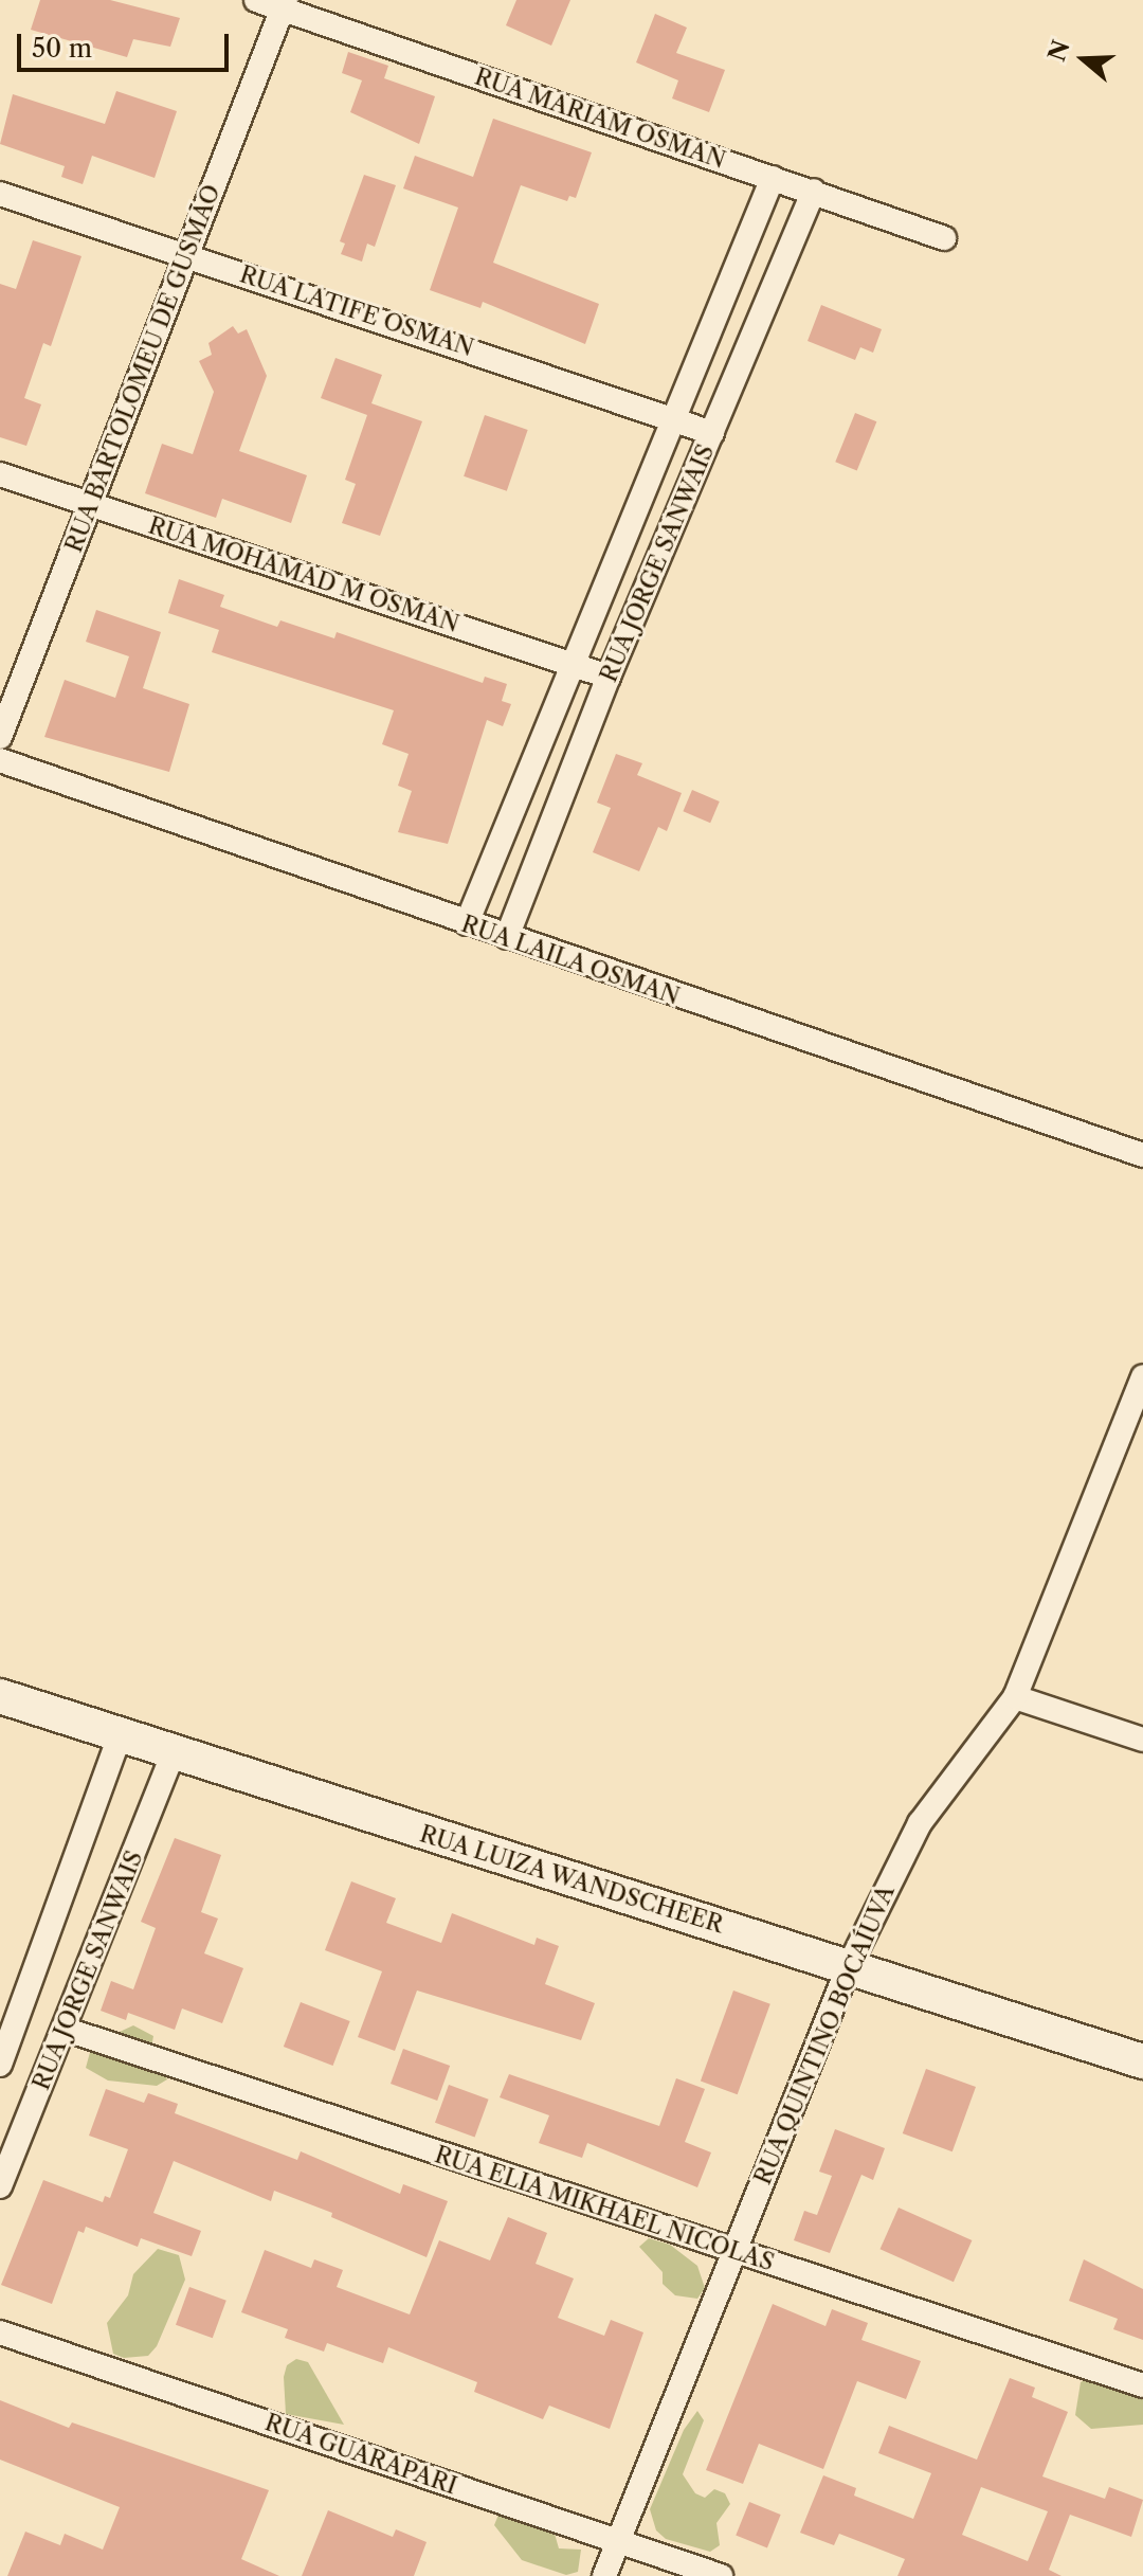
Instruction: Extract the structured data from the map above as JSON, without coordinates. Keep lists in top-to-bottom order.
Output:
{
  "streets": {
    "main road": ["RUA LUIZA WANDSCHEER"],
    "street": [
      "RUA MARIAM OSMAN",
      "RUA LATIFE OSMAN",
      "RUA BARTOLOMEU DE GUSMÃO",
      "RUA JORGE SANWAIS",
      "RUA MOHAMAD M OSMAN",
      "RUA LAILA OSMAN",
      "RUA QUINTINO BOCAÍUVA",
      "RUA ELIA MIKHAEL NICOLAS",
      "RUA GUARAPARI"
    ]
  },
  "crossings": [
    ["RUA MARIAM OSMAN", "RUA BARTOLOMEU DE GUSMÃO"],
    ["RUA MARIAM OSMAN", "RUA JORGE SANWAIS"],
    ["RUA LATIFE OSMAN", "RUA BARTOLOMEU DE GUSMÃO"],
    ["RUA LATIFE OSMAN", "RUA JORGE SANWAIS"],
    ["RUA BARTOLOMEU DE GUSMÃO", "RUA MOHAMAD M OSMAN"],
    ["RUA JORGE SANWAIS", "RUA MOHAMAD M OSMAN"],
    ["RUA JORGE SANWAIS", "RUA LAILA OSMAN"],
    ["RUA JORGE SANWAIS", "RUA LUIZA WANDSCHEER"],
    ["RUA JORGE SANWAIS", "RUA ELIA MIKHAEL NICOLAS"],
    ["RUA LUIZA WANDSCHEER", "RUA QUINTINO BOCAÍUVA"],
    ["RUA QUINTINO BOCAÍUVA", "RUA ELIA MIKHAEL NICOLAS"],
    ["RUA QUINTINO BOCAÍUVA", "RUA GUARAPARI"]
  ],
  "scale_bar": "50 m",
  "north": "left"
}
